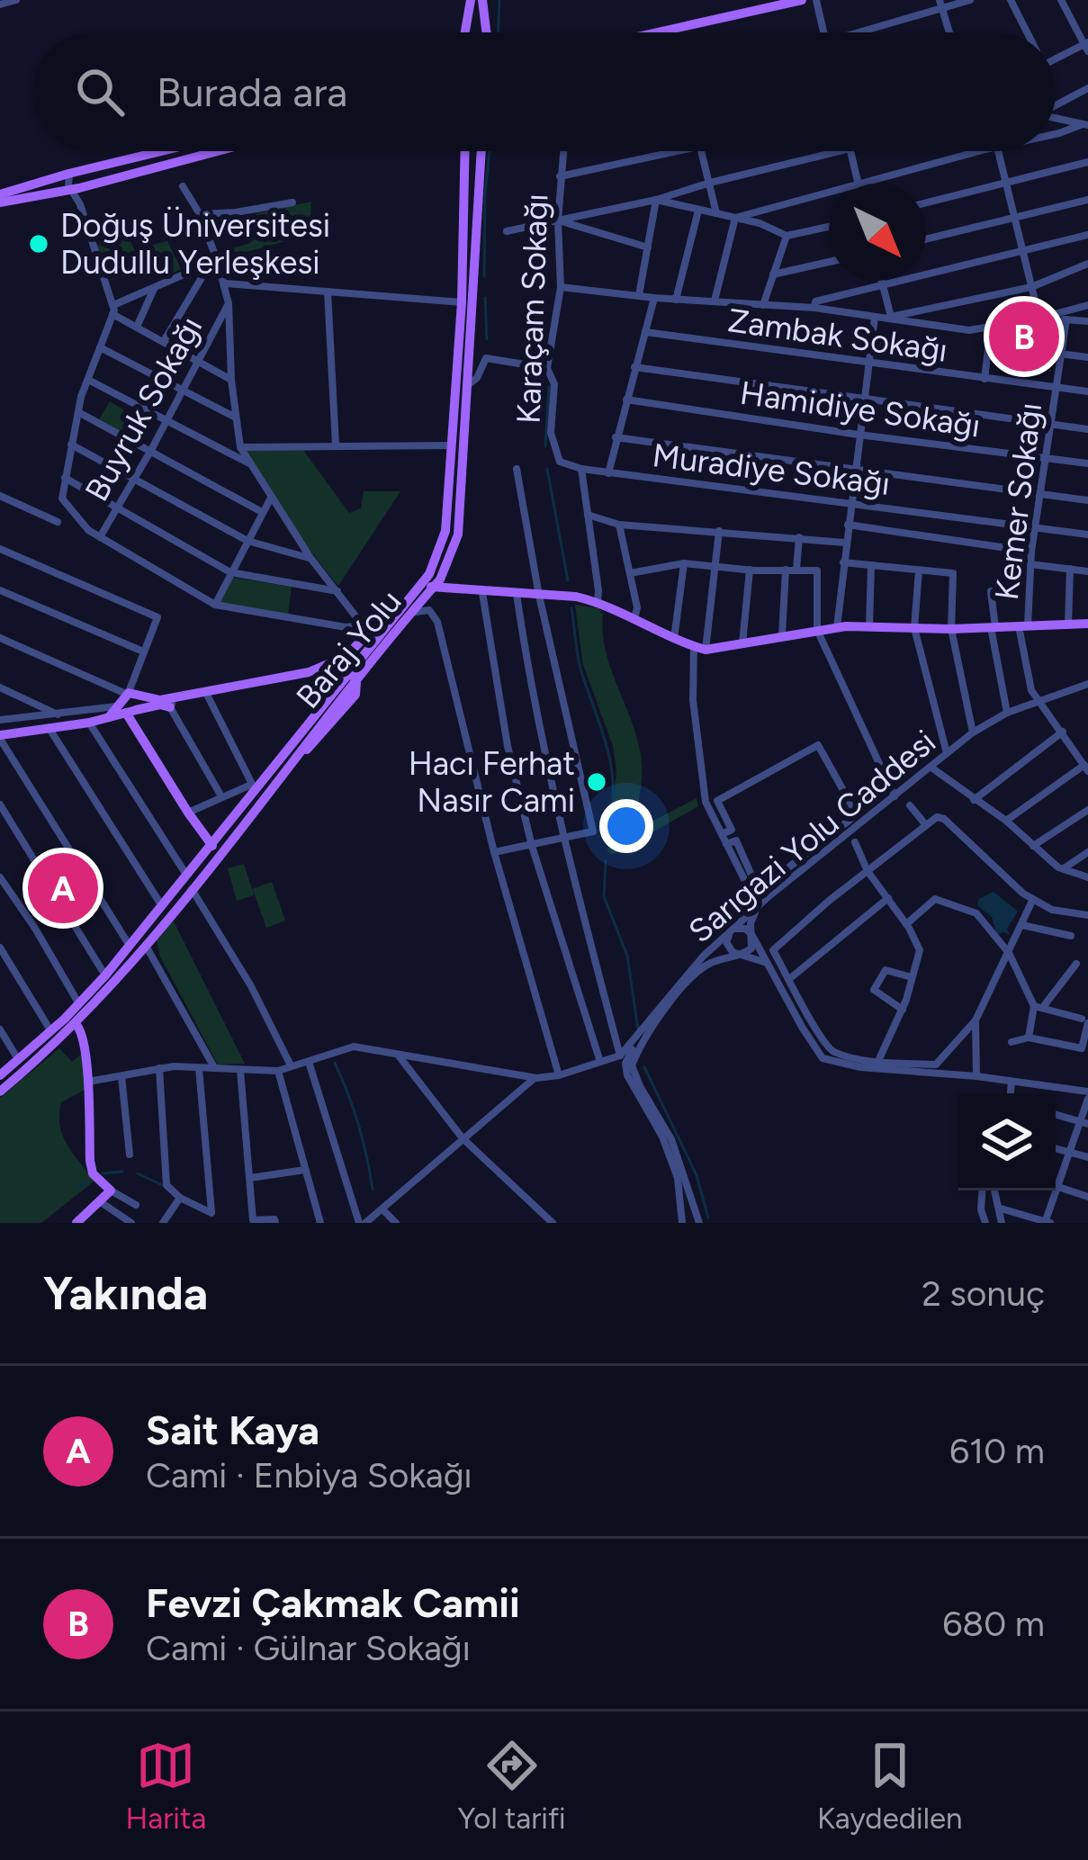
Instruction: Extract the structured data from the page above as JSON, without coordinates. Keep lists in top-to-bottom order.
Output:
{
  "streets": {
    "main road": ["Baraj Yolu"],
    "street": [
      "Karaçam Sokağı",
      "Zambak Sokağı",
      "Buyruk Sokağı",
      "Hamidiye Sokağı",
      "Muradiye Sokağı",
      "Kemer Sokağı",
      "Sarıgazi Yolu Caddesi"
    ]
  },
  "crossings": [
    ["Karaçam Sokağı", "Muradiye Sokağı"],
    ["Zambak Sokağı", "Kemer Sokağı"],
    ["Hamidiye Sokağı", "Kemer Sokağı"],
    ["Muradiye Sokağı", "Kemer Sokağı"],
    ["Kemer Sokağı", "Sarıgazi Yolu Caddesi"]
  ],
  "places": ["Doğuş Üniversitesi Dudullu Yerleşkesi", "Hacı Ferhat Nasır Cami"],
  "north": "bottom right",
  "page": {
    "search": "Burada ara",
    "pins": ["B", "A"],
    "heading": ["Yakında", "2 sonuç"],
    "list": [
      {
        "mark": "A",
        "name": "Sait Kaya",
        "note": "Cami · Enbiya Sokağı",
        "value": "610 m"
      },
      {
        "mark": "B",
        "name": "Fevzi Çakmak Camii",
        "note": "Cami · Gülnar Sokağı",
        "value": "680 m"
      }
    ],
    "nav": ["Harita", "Yol tarifi", "Kaydedilen"]
  }
}
